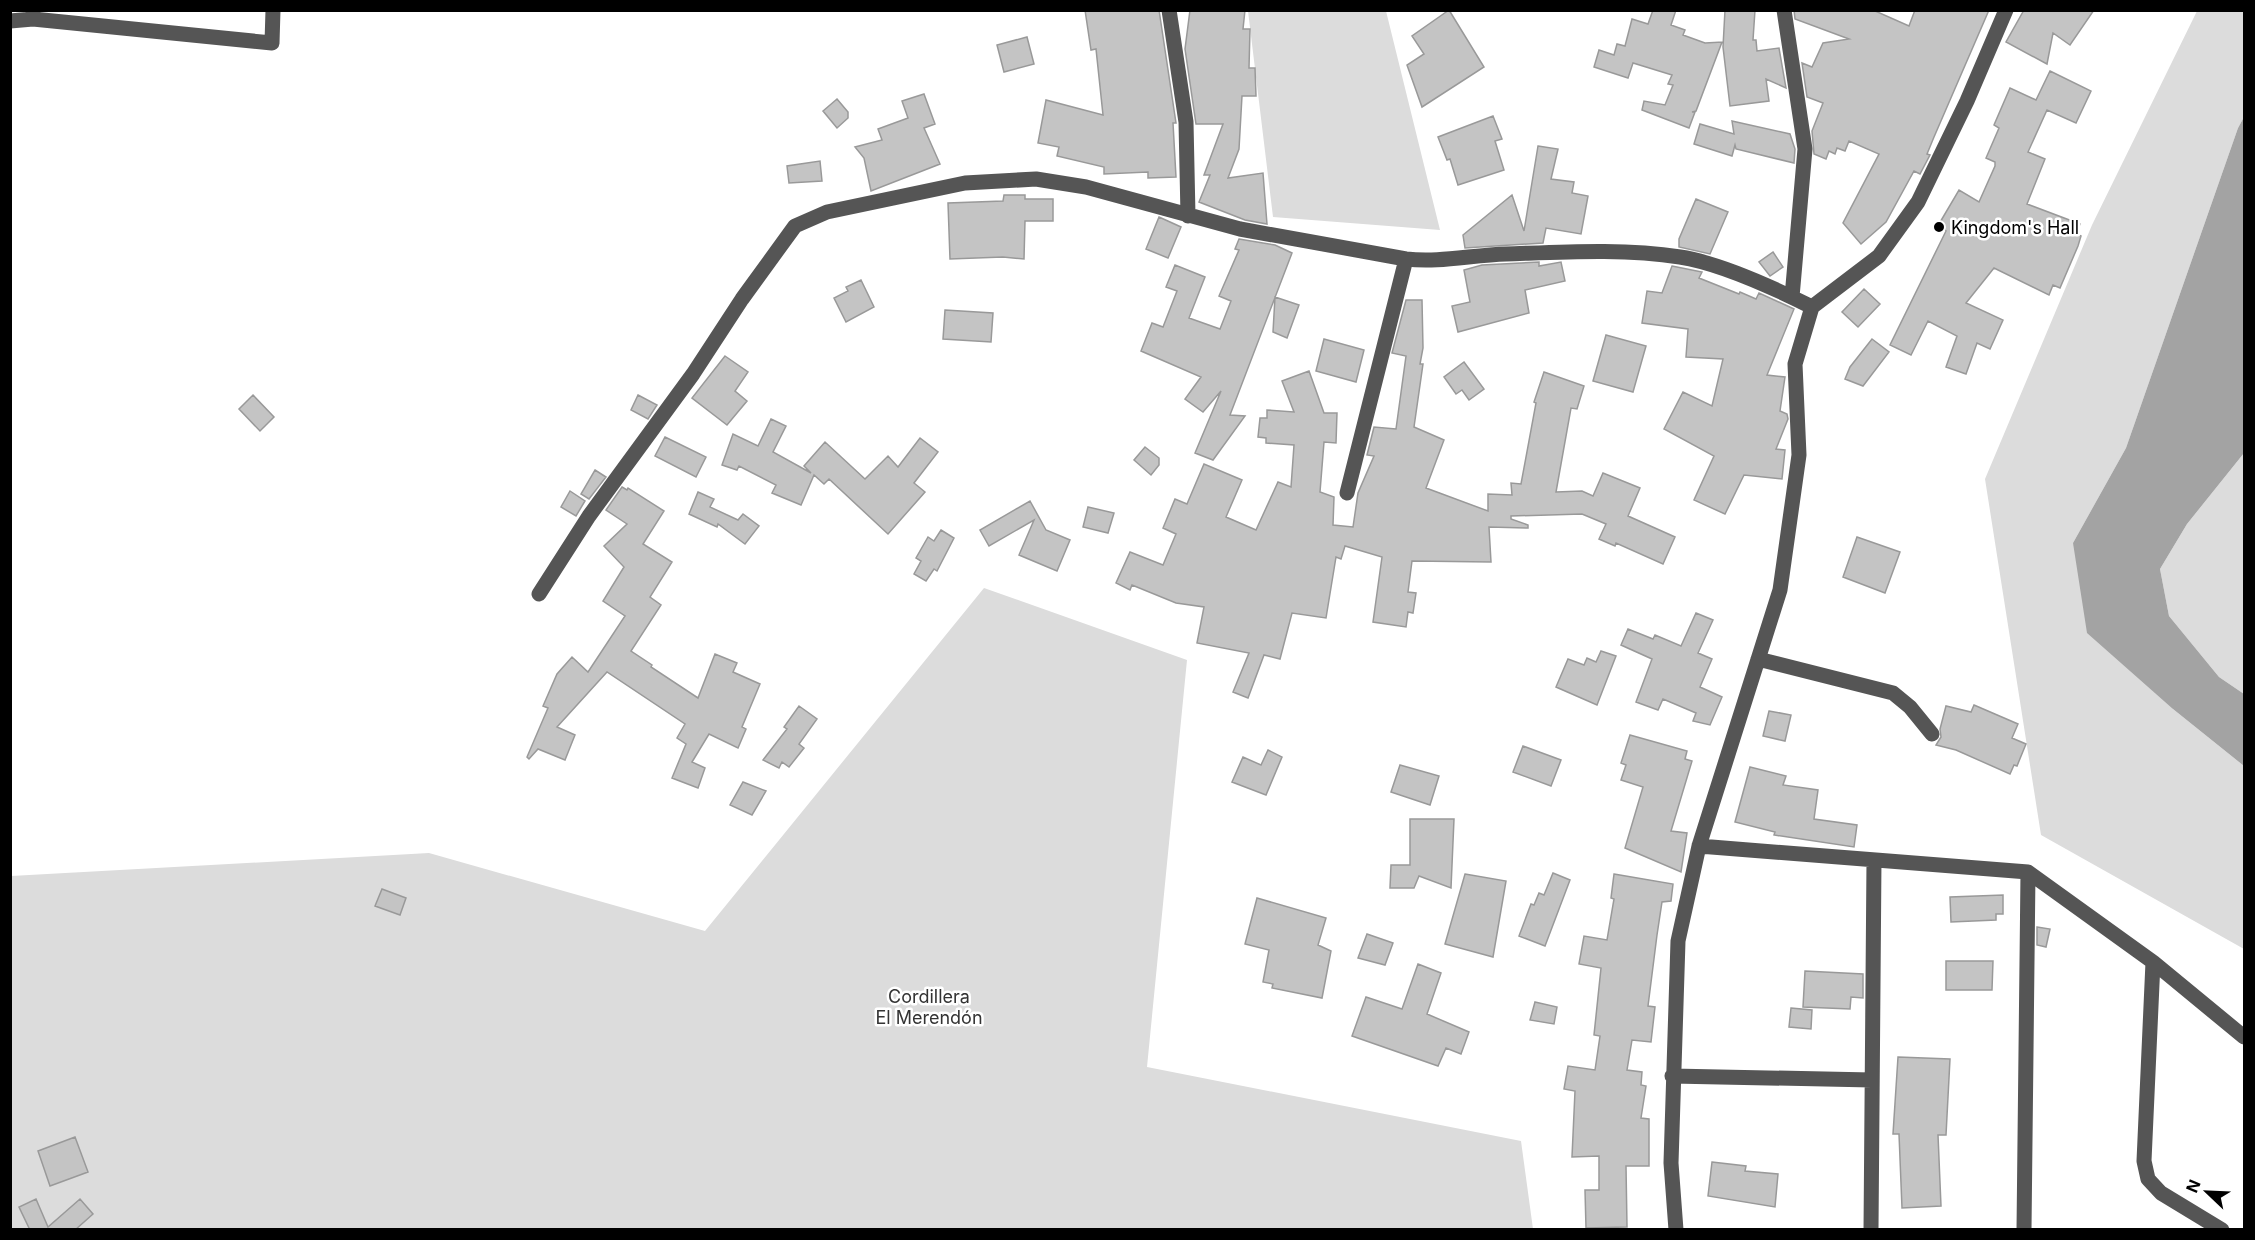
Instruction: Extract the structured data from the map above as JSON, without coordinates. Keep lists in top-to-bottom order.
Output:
{
  "parks": ["Cordillera El Merendón"],
  "places": ["Kingdom's Hall"],
  "north": "top left"
}
